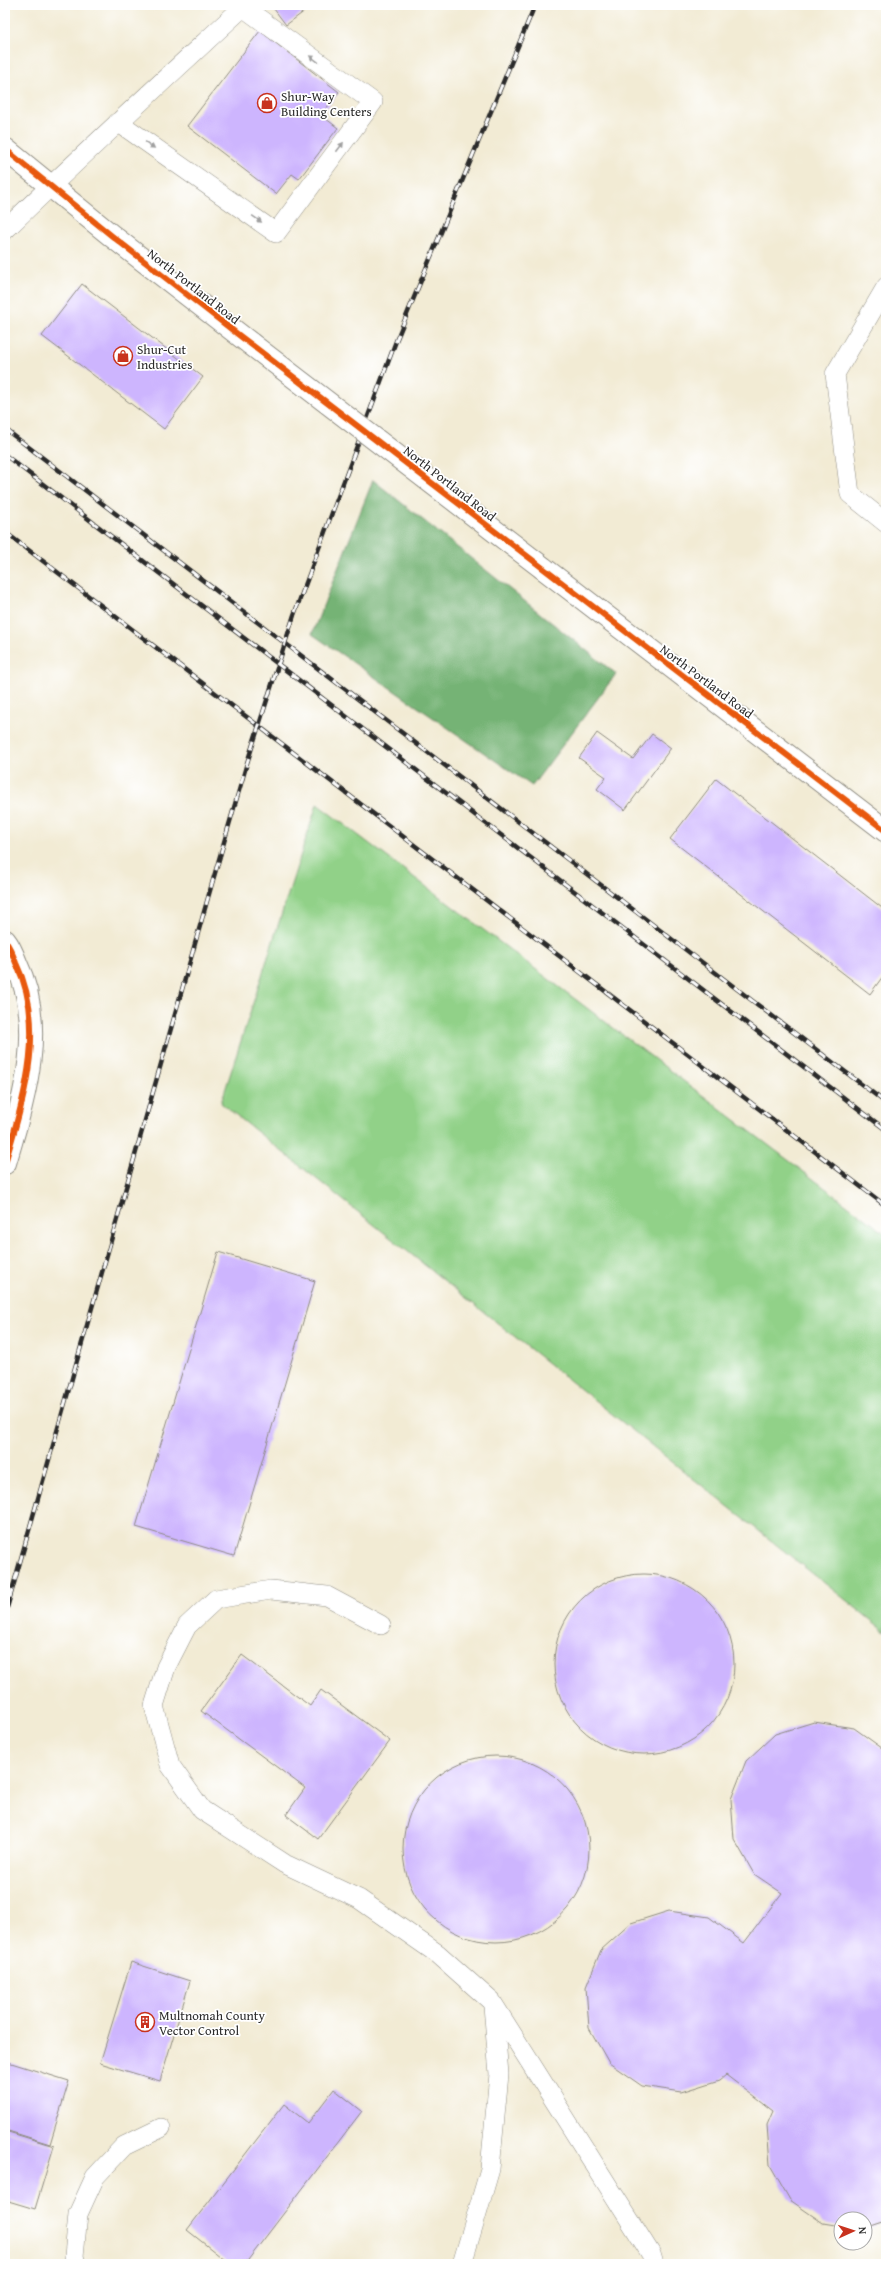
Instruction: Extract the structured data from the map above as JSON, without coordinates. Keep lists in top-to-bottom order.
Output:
{
  "streets": {
    "main road": ["North Portland Road"]
  },
  "places": {
    "shop": ["Shur-Way Building Centers", "Shur-Cut Industries"],
    "building": ["Multnomah County Vector Control"]
  },
  "north": "right"
}
